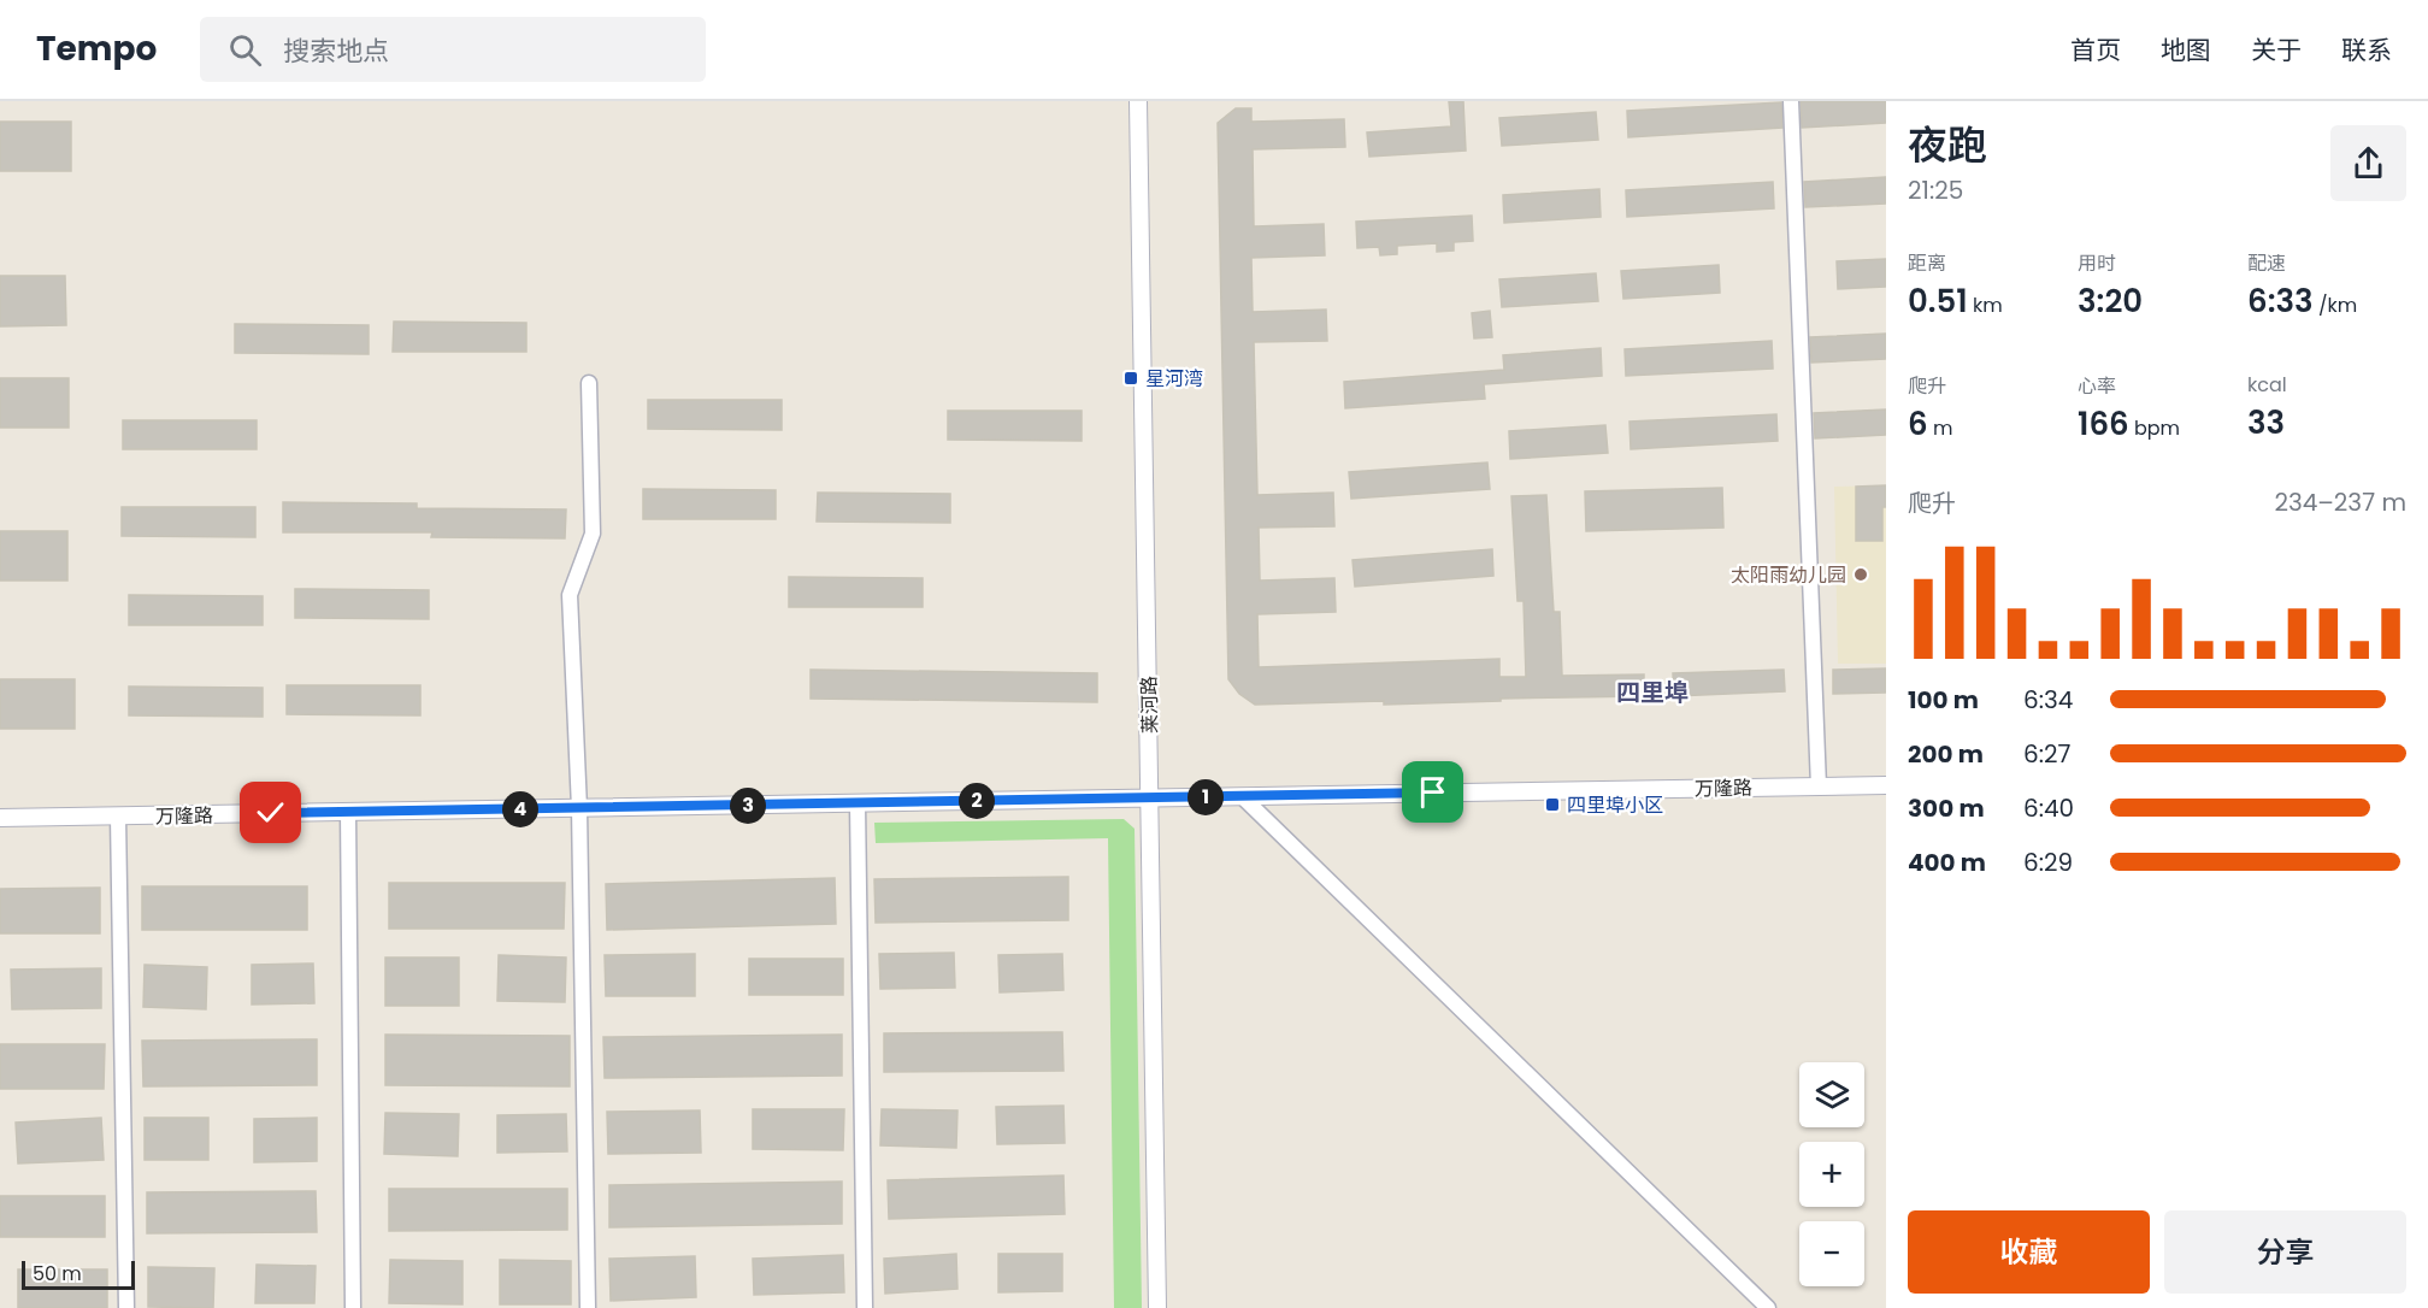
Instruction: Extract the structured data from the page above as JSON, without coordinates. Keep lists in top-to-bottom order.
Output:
{
  "streets": {
    "street": ["莱河路", "万隆路"]
  },
  "crossings": [
    ["莱河路", "万隆路"]
  ],
  "districts": ["四里埠"],
  "places": {
    "transit": ["星河湾", "四里埠小区"],
    "other": ["太阳雨幼儿园"]
  },
  "scale_bar": "50 m",
  "page": {
    "header": "Tempo",
    "search": "搜索地点",
    "nav": [
      "首页",
      "地图",
      "关于",
      "联系"
    ],
    "heading": ["夜跑", "21:25"],
    "stats": [
      ["距离", "0.51 km"],
      ["用时", "3:20"],
      ["配速", "6:33 /km"],
      ["爬升", "6 m"],
      ["心率", "166 bpm"],
      ["kcal", "33"]
    ],
    "chart": ["爬升", "234–237 m"],
    "list": [
      {
        "name": "100 m",
        "note": "6:34"
      },
      {
        "name": "200 m",
        "note": "6:27"
      },
      {
        "name": "300 m",
        "note": "6:40"
      },
      {
        "name": "400 m",
        "note": "6:29"
      }
    ],
    "pins": [
      "1",
      "2",
      "3",
      "4"
    ],
    "map_buttons": ["+", "−"],
    "buttons": ["收藏", "分享"],
    "scale": "50 m"
  }
}
